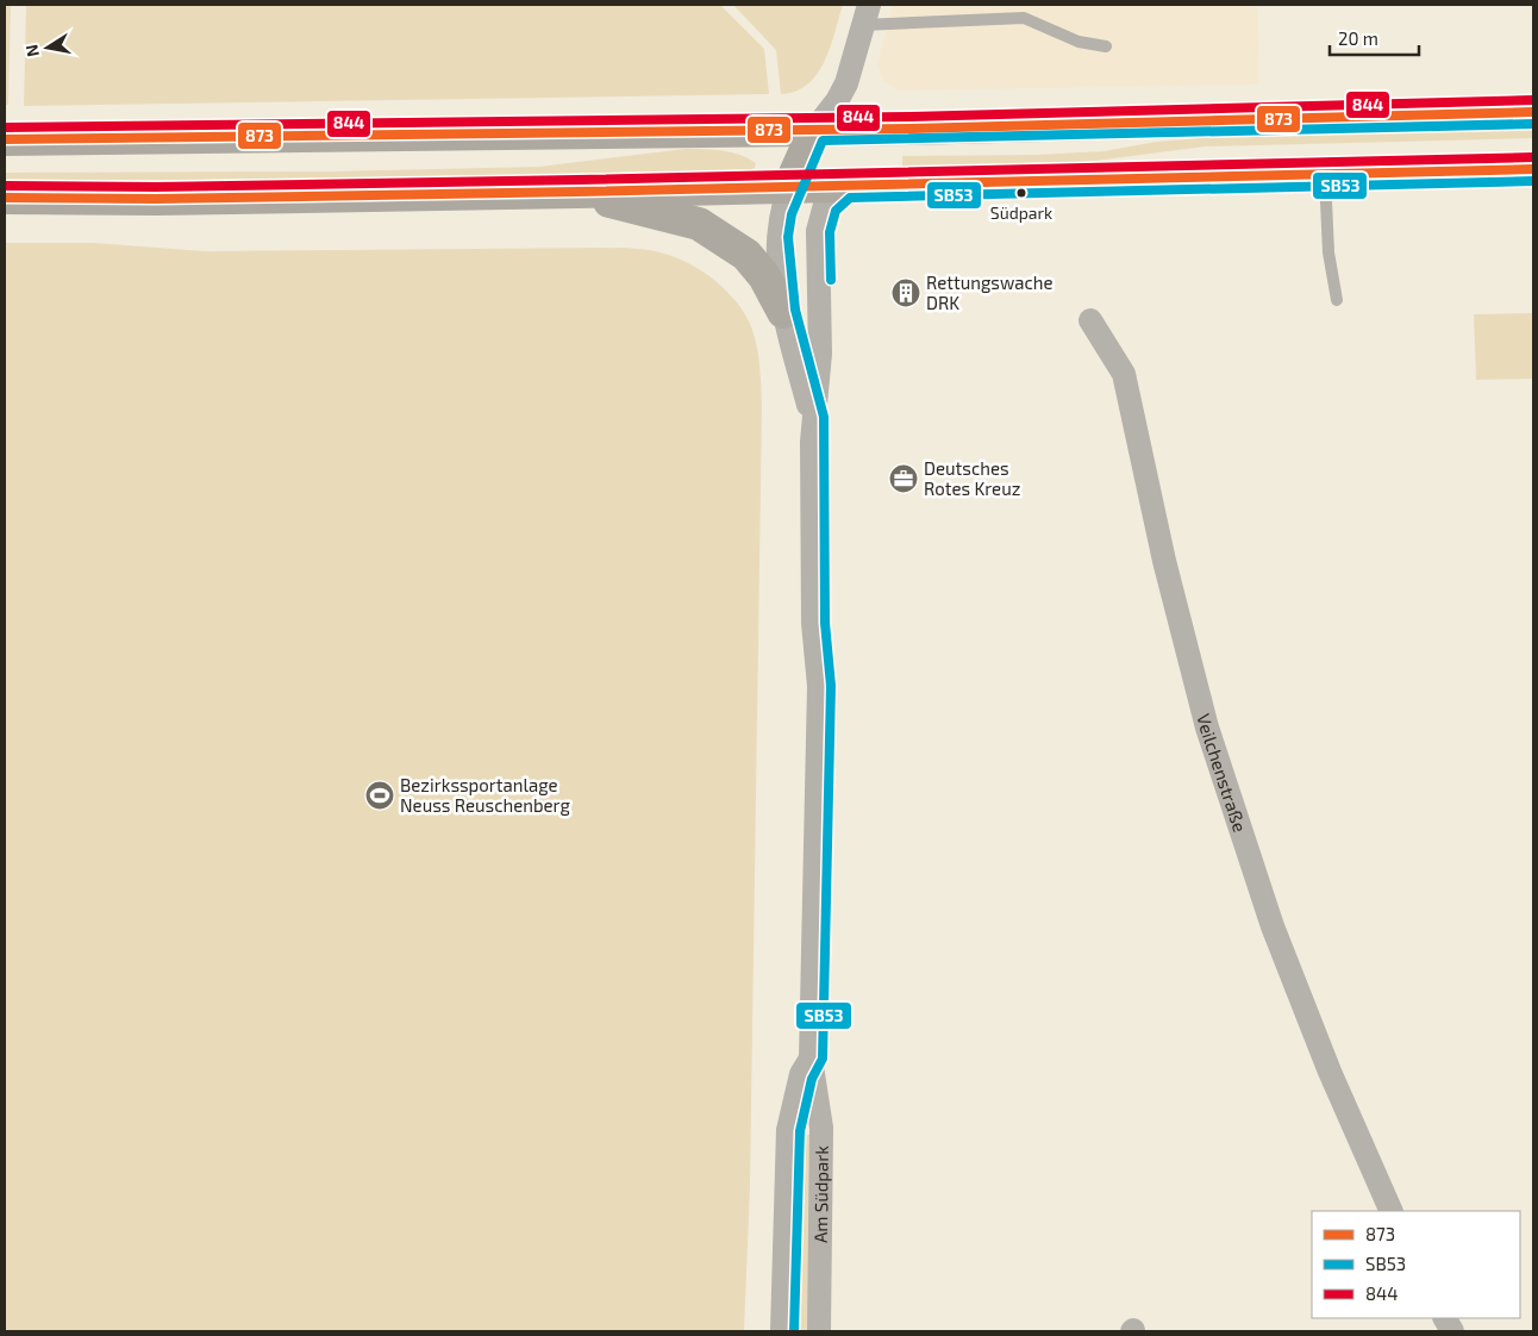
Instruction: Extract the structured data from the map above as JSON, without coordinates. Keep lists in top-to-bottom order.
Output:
{
  "streets": {
    "street": ["Veilchenstraße", "Am Südpark"]
  },
  "places": {
    "other": ["Südpark"],
    "building": ["Rettungswache DRK"],
    "office": ["Deutsches Rotes Kreuz"],
    "sports": ["Bezirkssportanlage Neuss Reuschenberg"]
  },
  "lines": ["transit line 844", "transit line 873", "transit line SB53"],
  "legend": ["873", "SB53", "844"],
  "scale_bar": "20 m",
  "north": "left"
}
